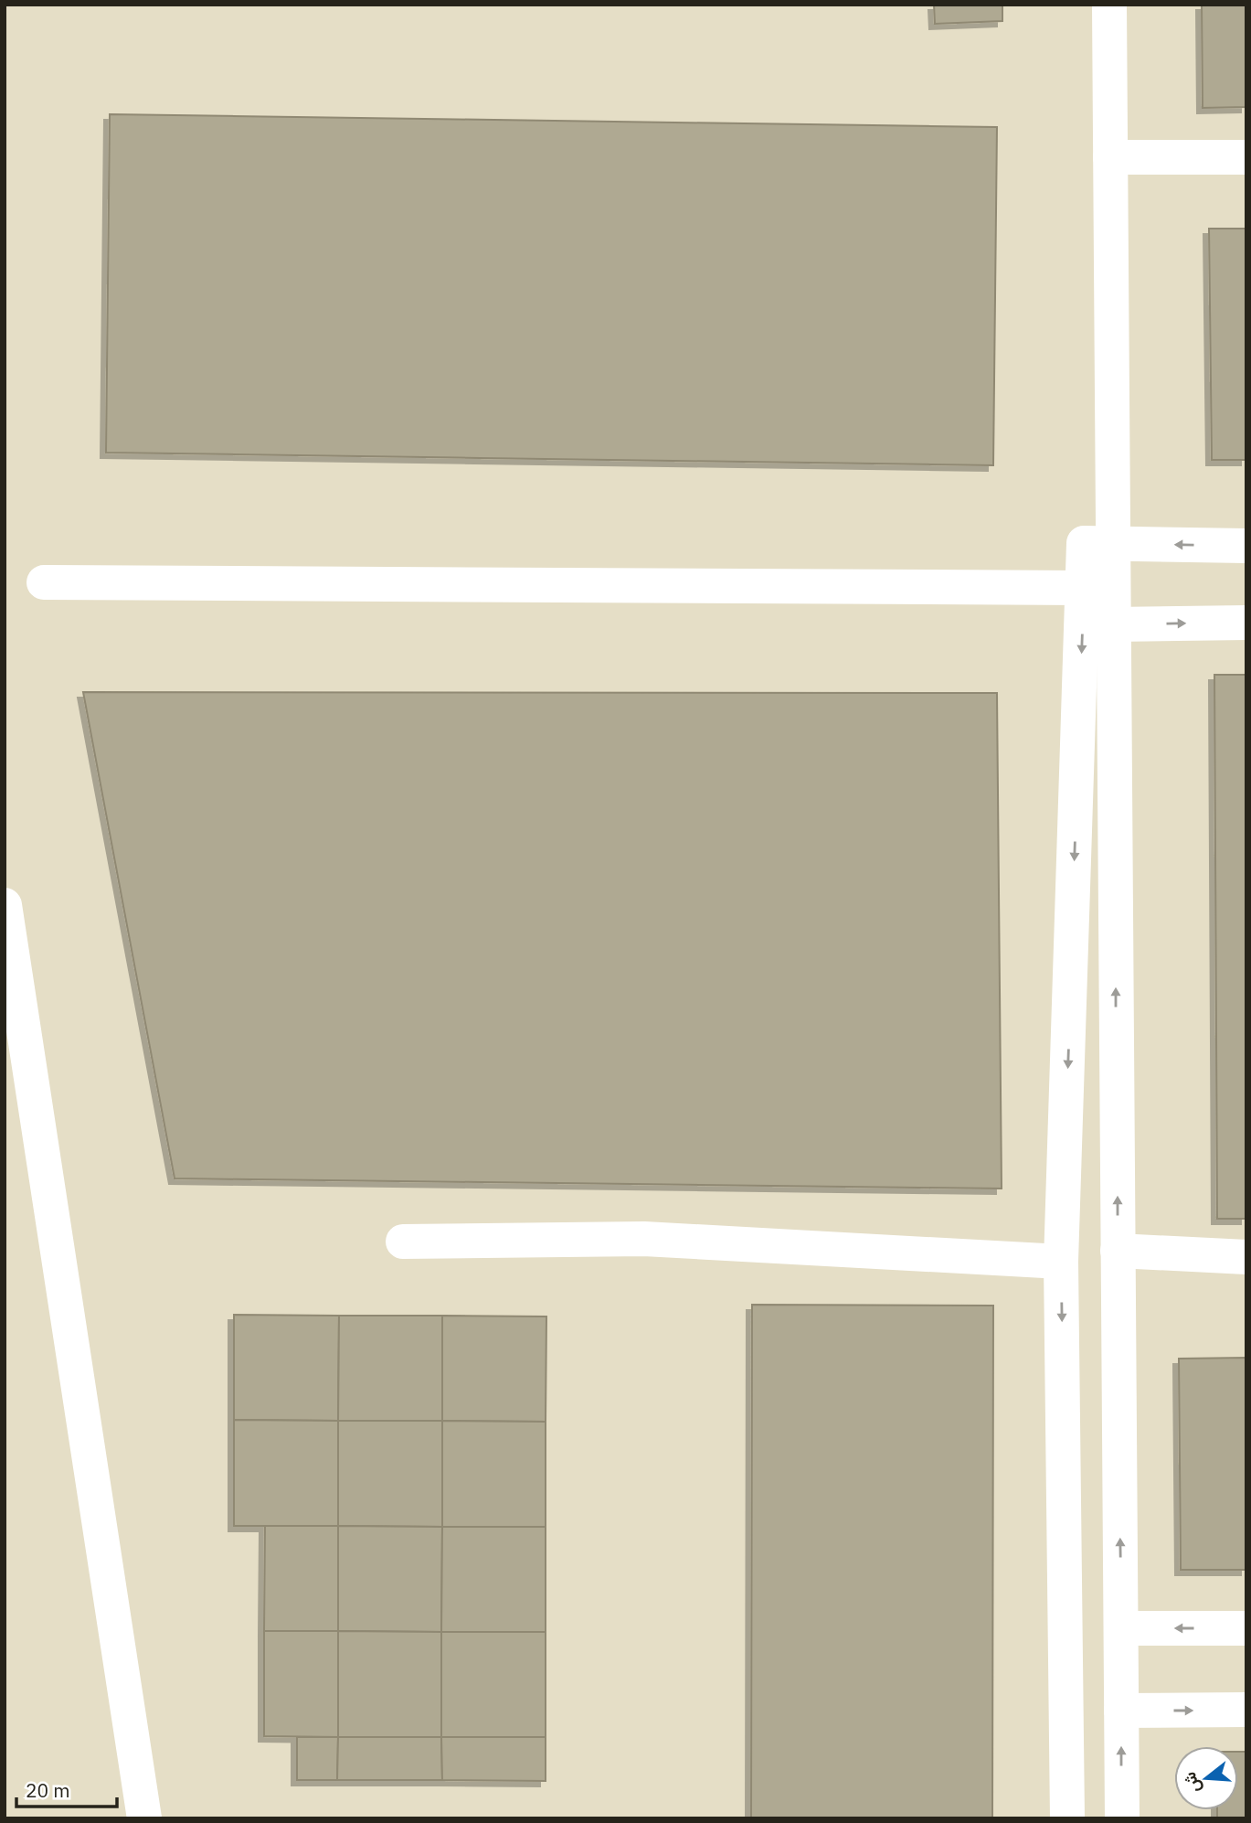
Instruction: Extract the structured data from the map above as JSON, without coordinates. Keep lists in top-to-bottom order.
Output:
{
  "scale_bar": "20 m",
  "north": "left"
}
